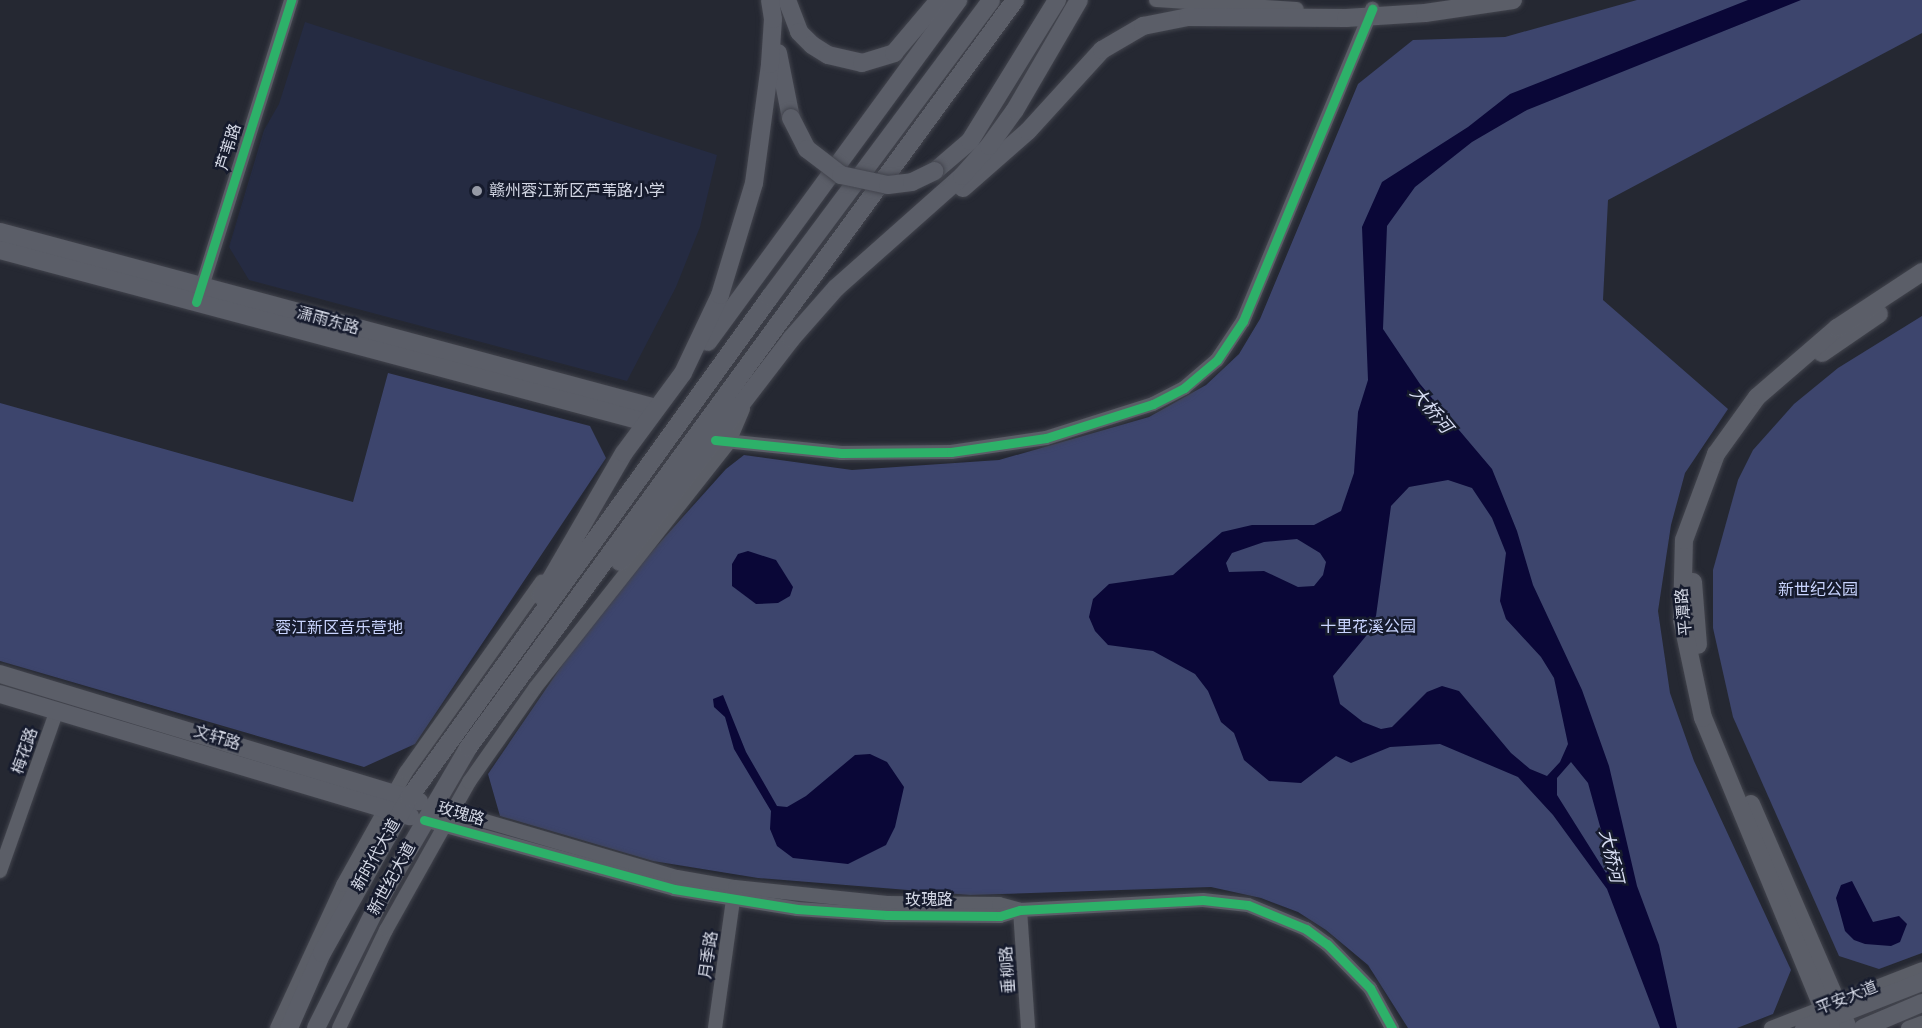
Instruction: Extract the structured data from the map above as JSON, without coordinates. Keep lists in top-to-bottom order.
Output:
{
  "streets": {
    "main road": [
      "潇雨东路",
      "平潭路",
      "文轩路",
      "新时代大道",
      "新世纪大道",
      "平安大道"
    ],
    "street": [
      "芦苇路",
      "梅花路",
      "玫瑰路",
      "月季路",
      "垂柳路"
    ]
  },
  "crossings": [
    ["芦苇路", "潇雨东路"],
    ["平潭路", "平安大道"],
    ["文轩路", "梅花路"],
    ["文轩路", "玫瑰路"],
    ["文轩路", "新时代大道"],
    ["文轩路", "新世纪大道"],
    ["玫瑰路", "新世纪大道"],
    ["玫瑰路", "月季路"],
    ["玫瑰路", "垂柳路"]
  ],
  "water": ["大桥河"],
  "parks": ["新世纪公园", "十里花溪公园", "蓉江新区音乐营地"],
  "places": ["赣州蓉江新区芦苇路小学"]
}
